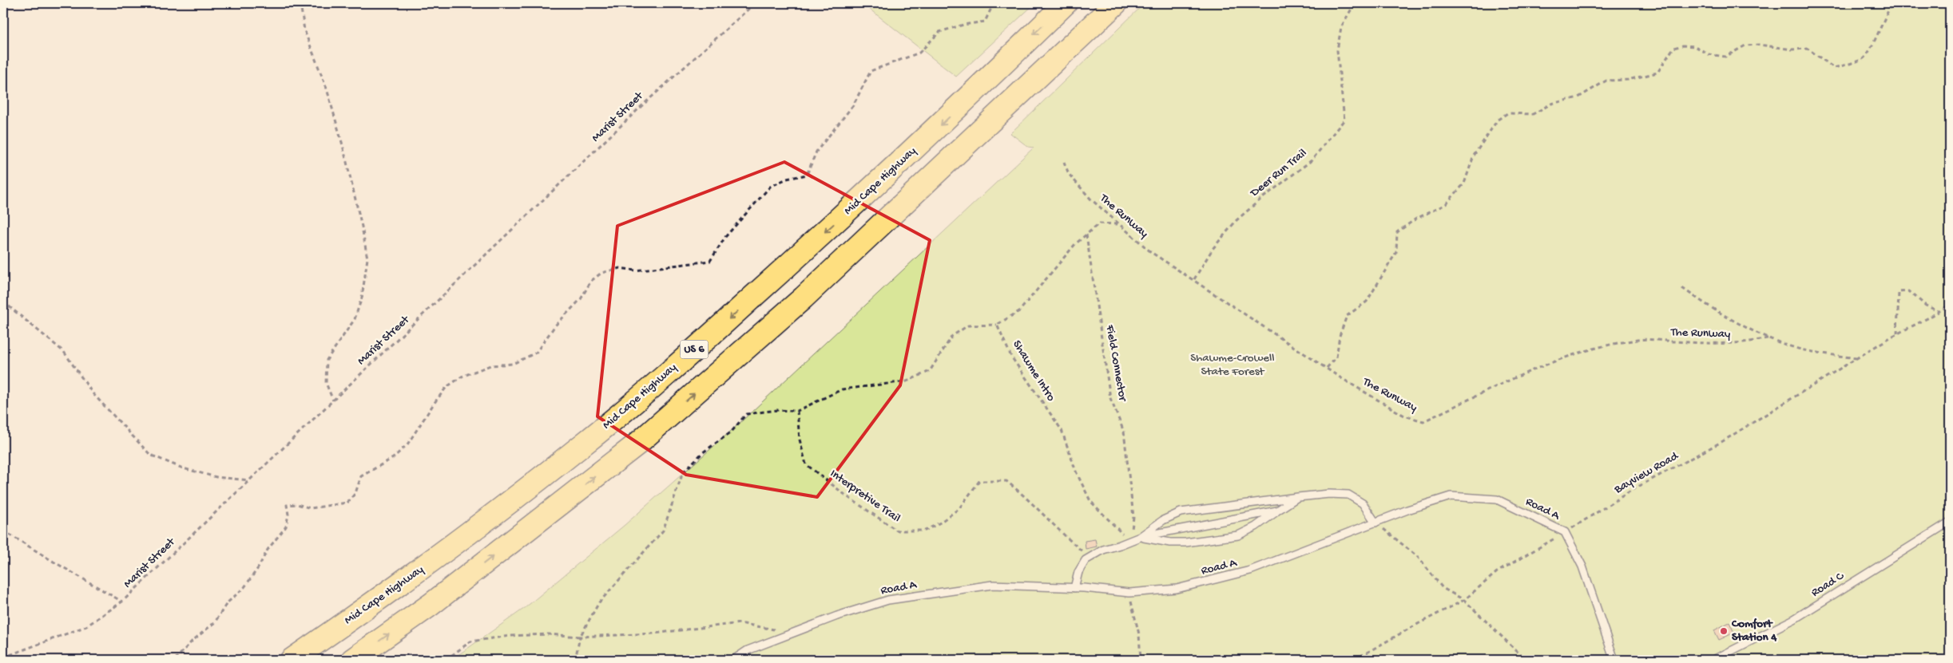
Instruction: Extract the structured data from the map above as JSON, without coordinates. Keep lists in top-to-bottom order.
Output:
{
  "streets": {
    "highway": ["Mid Cape Highway", "US 6"],
    "lane": ["Road A", "Road C"],
    "path": [
      "Marist Street",
      "Deer Run Trail",
      "The Runway",
      "Field Connector",
      "Shawme Intro",
      "Bayview Road",
      "Interpretive Trail"
    ]
  },
  "crossings": [
    ["Deer Run Trail", "The Runway"],
    ["Field Connector", "Shawme Intro"],
    ["Bayview Road", "Road A"]
  ],
  "parks": ["Shawme-Crowell State Forest"],
  "places": ["Comfort Station 4"]
}
